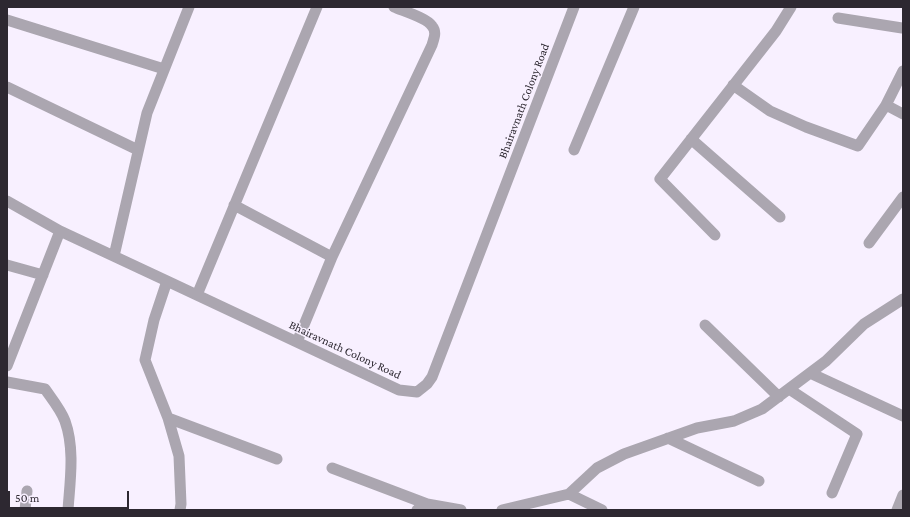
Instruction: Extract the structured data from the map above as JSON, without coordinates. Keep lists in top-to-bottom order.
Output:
{
  "streets": {
    "street": ["Bhairavnath Colony Road"]
  },
  "scale_bar": "50 m"
}
